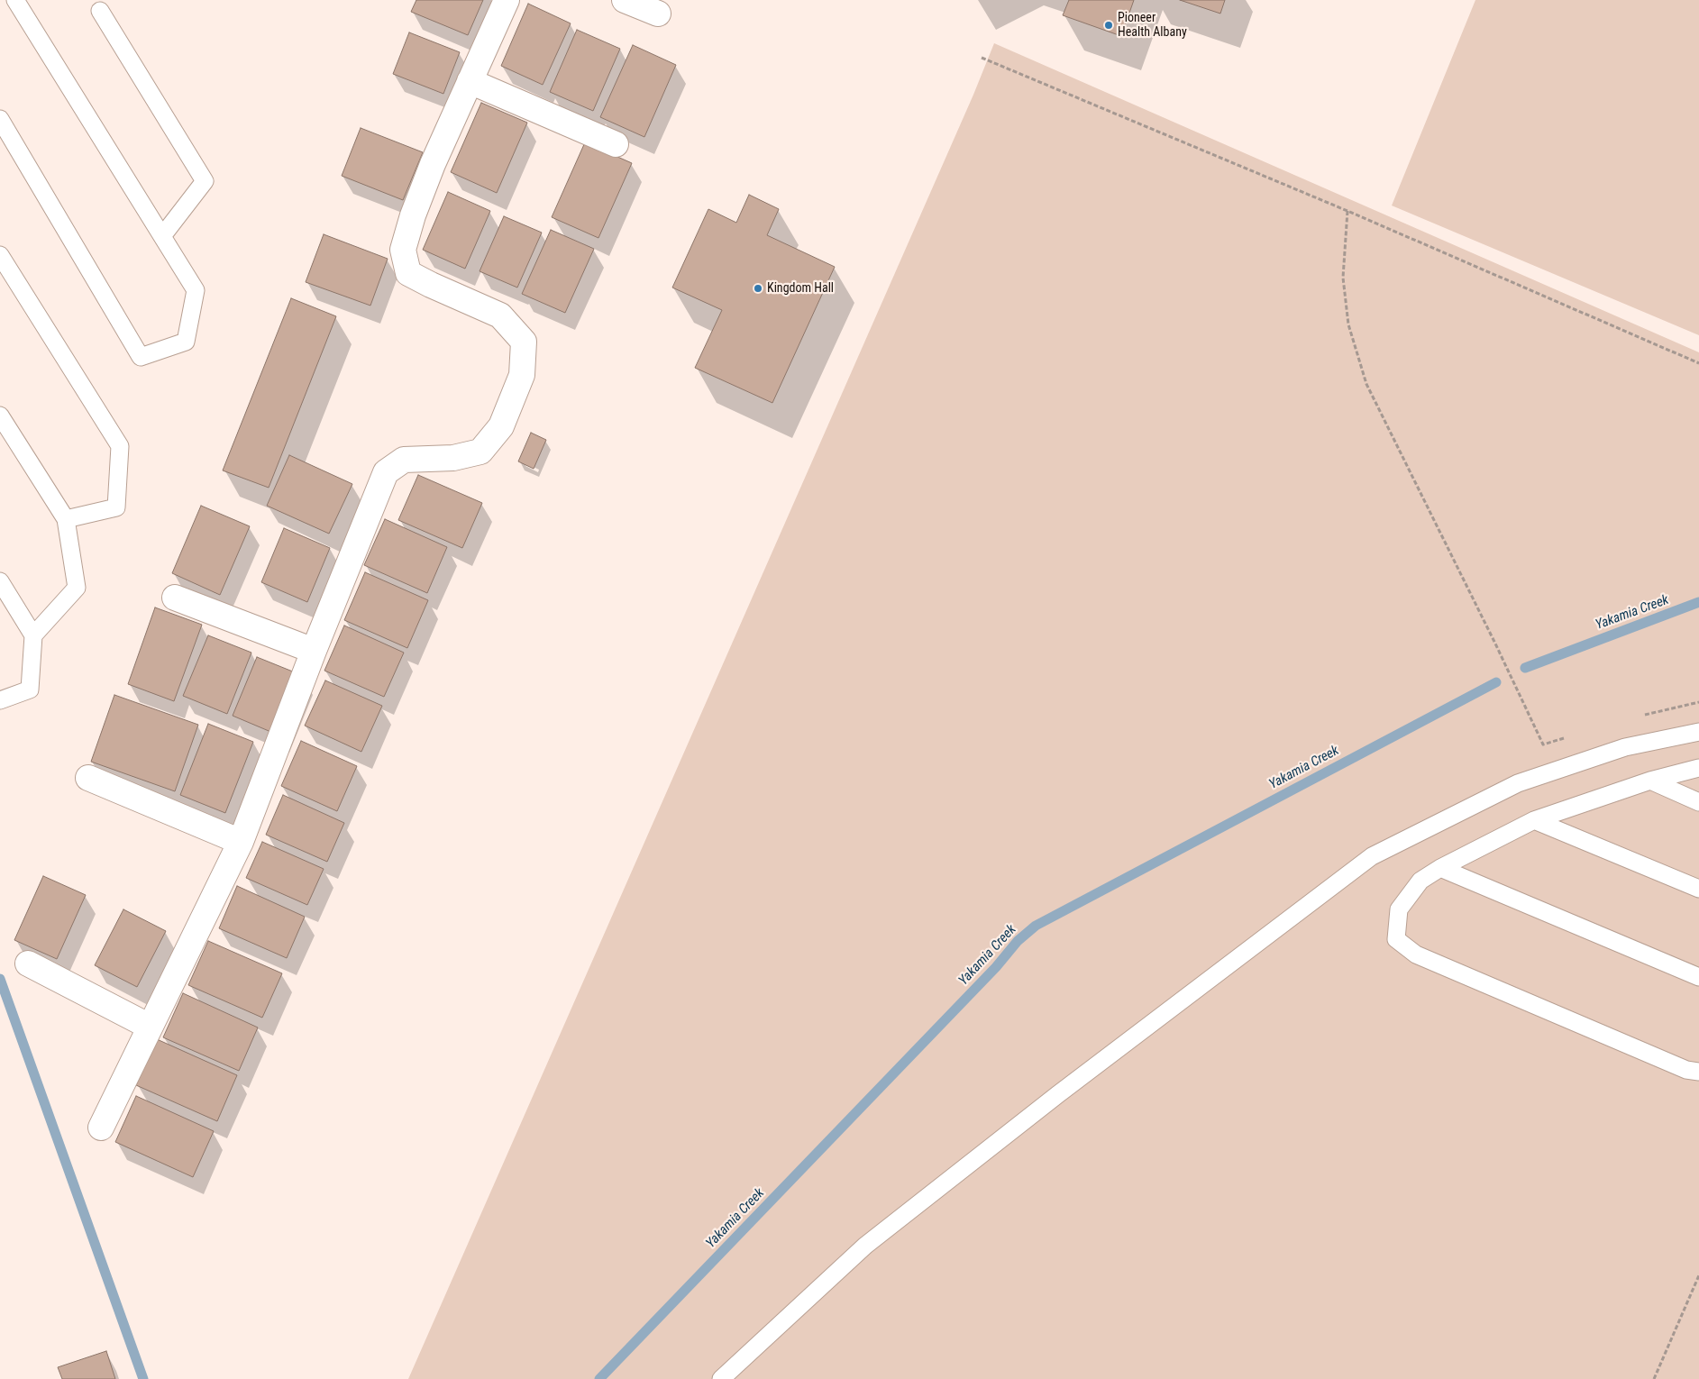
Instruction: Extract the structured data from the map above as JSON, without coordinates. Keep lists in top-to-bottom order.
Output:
{
  "water": ["Yakamia Creek"],
  "places": ["Pioneer Health Albany", "Kingdom Hall"]
}
